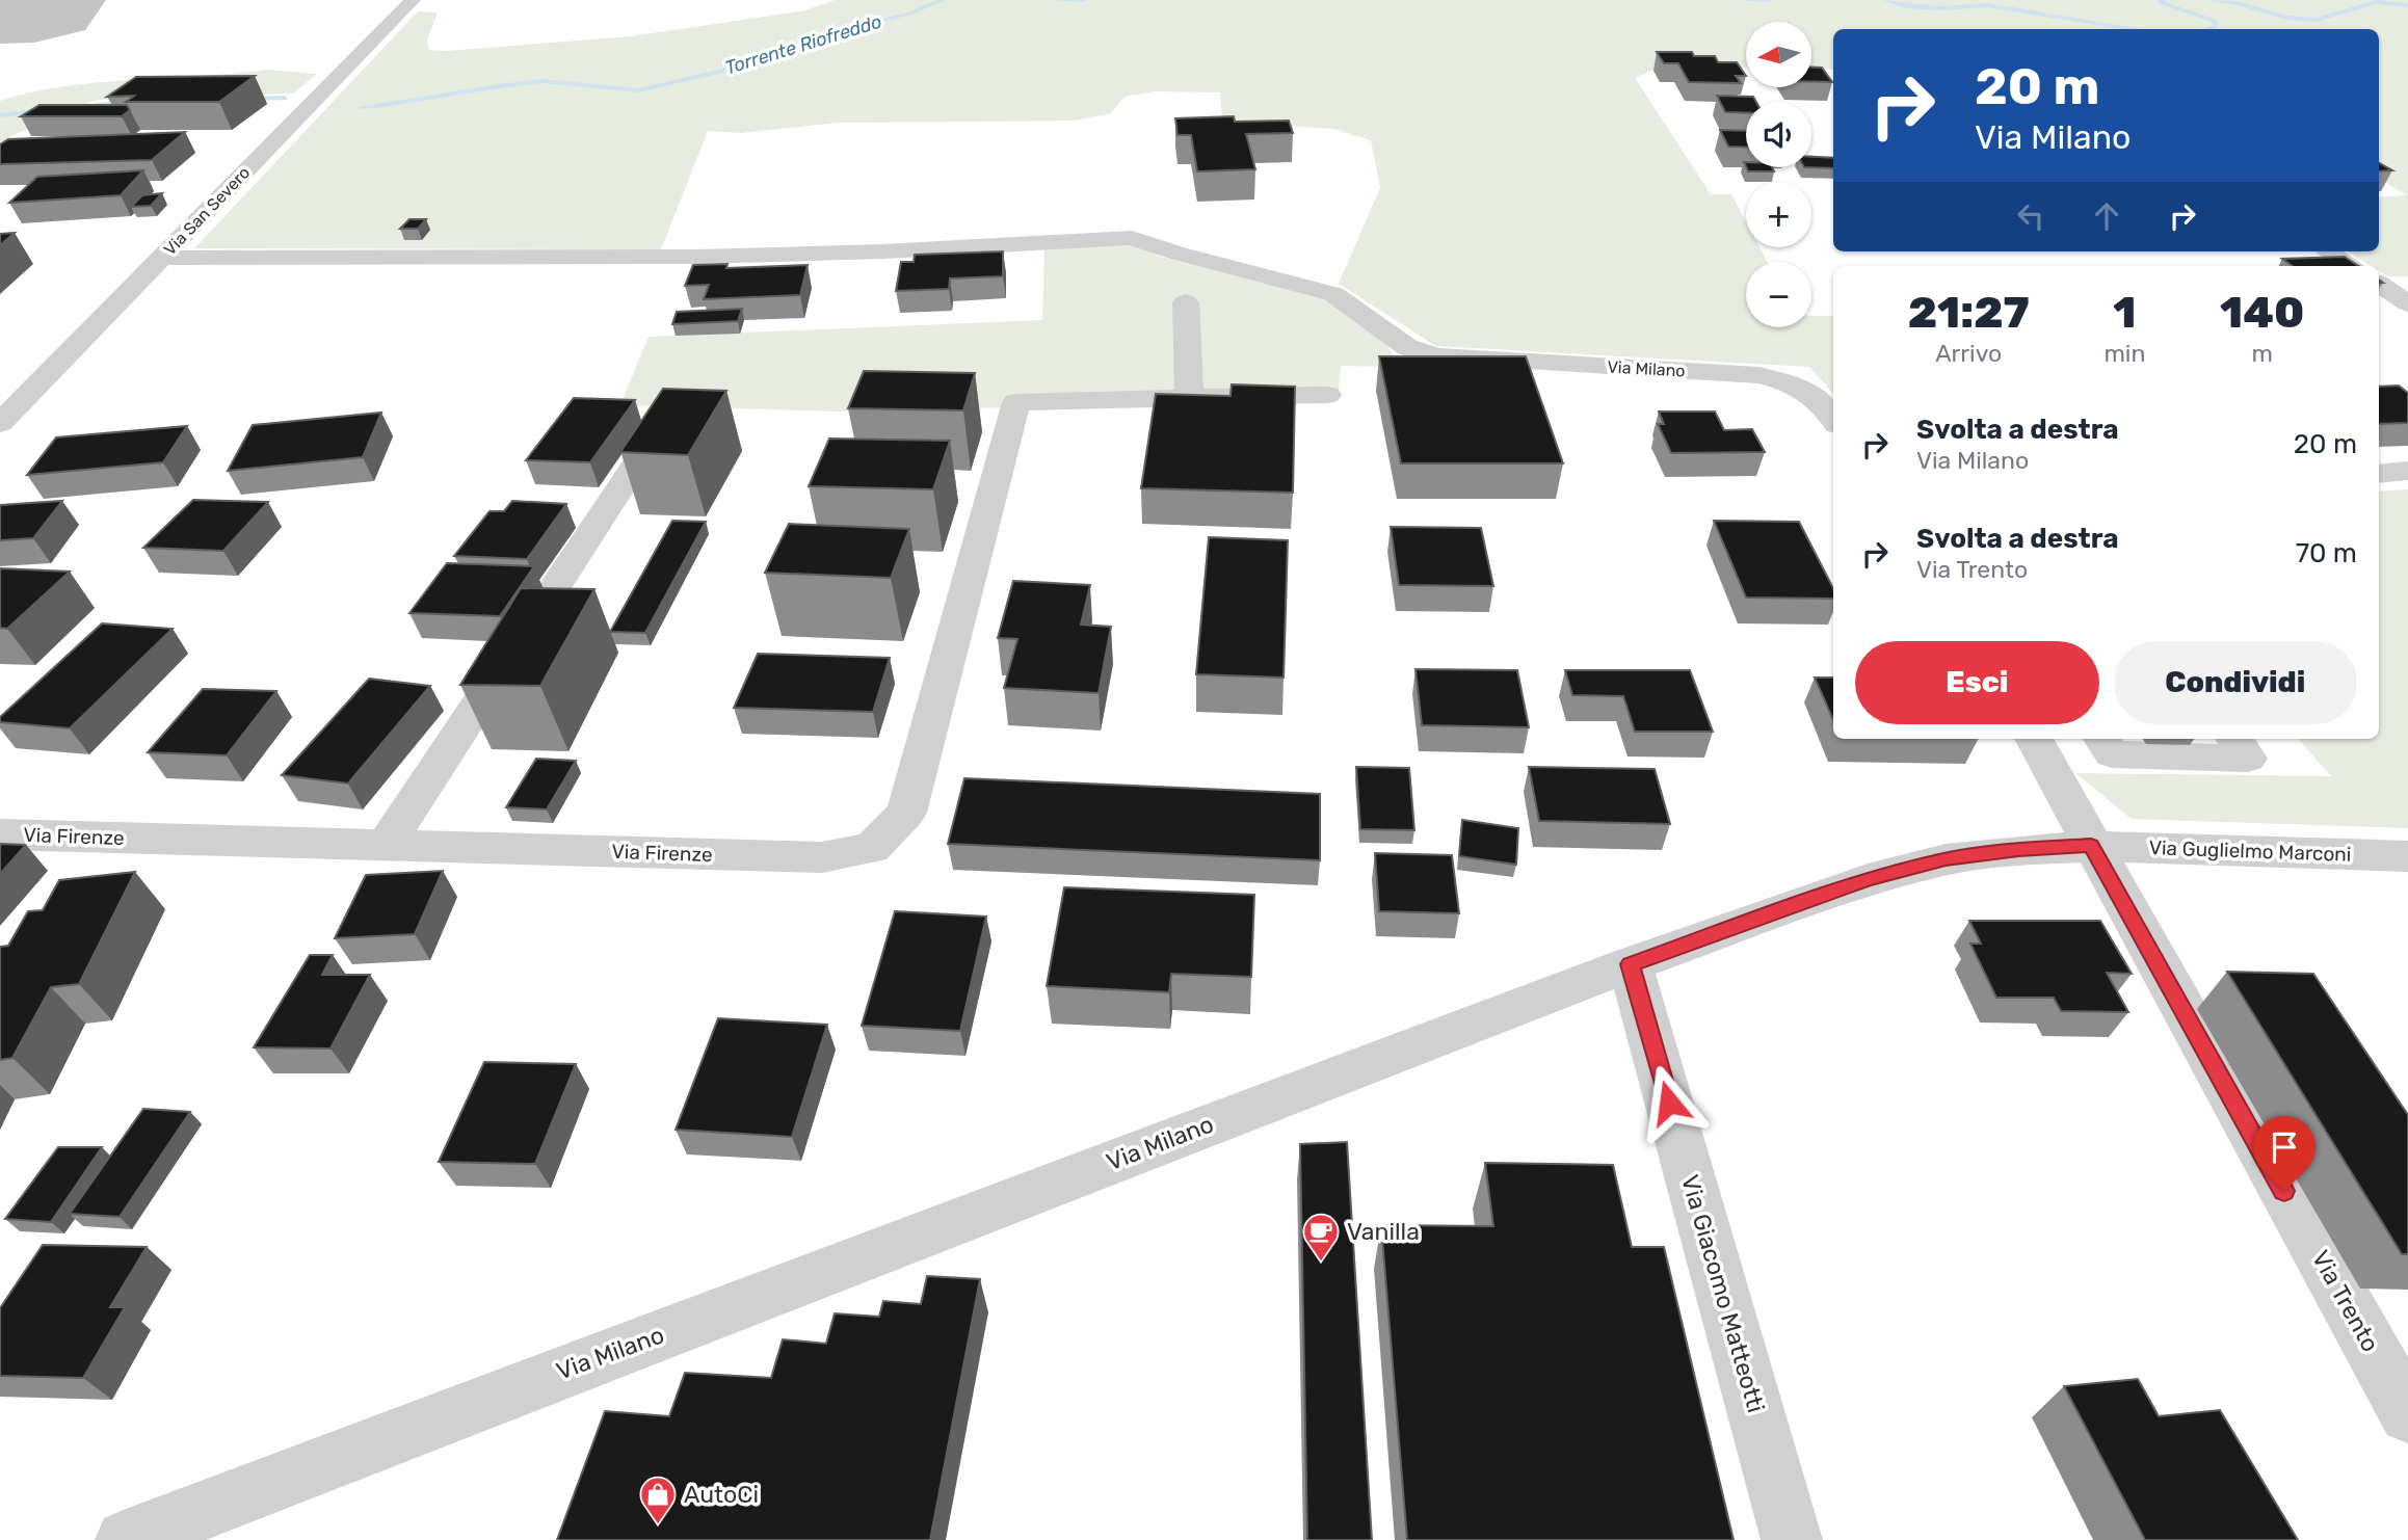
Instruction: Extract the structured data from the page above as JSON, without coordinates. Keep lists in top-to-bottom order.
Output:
{
  "streets": {
    "street": [
      "Via San Severo",
      "Via Milano",
      "Via Firenze",
      "Via Guglielmo Marconi",
      "Via Giacomo Matteotti",
      "Via Trento"
    ]
  },
  "crossings": [
    ["Via San Severo", "Via Milano"],
    ["Via Milano", "Via Guglielmo Marconi"],
    ["Via Milano", "Via Giacomo Matteotti"],
    ["Via Milano", "Via Trento"],
    ["Via Guglielmo Marconi", "Via Trento"]
  ],
  "water": ["Torrente Riofreddo"],
  "places": {
    "cafe": ["Vanilla"],
    "shop": ["AutoCi"]
  },
  "north": "left",
  "page": {
    "map_buttons": ["+", "−"],
    "turn": ["20 m", "Via Milano"],
    "eta": [
      "21:27",
      "Arrivo",
      "1",
      "min",
      "140",
      "m"
    ],
    "list": [
      {
        "name": "Svolta a destra",
        "note": "Via Milano",
        "value": "20 m"
      },
      {
        "name": "Svolta a destra",
        "note": "Via Trento",
        "value": "70 m"
      }
    ],
    "buttons": ["Esci", "Condividi"]
  }
}
